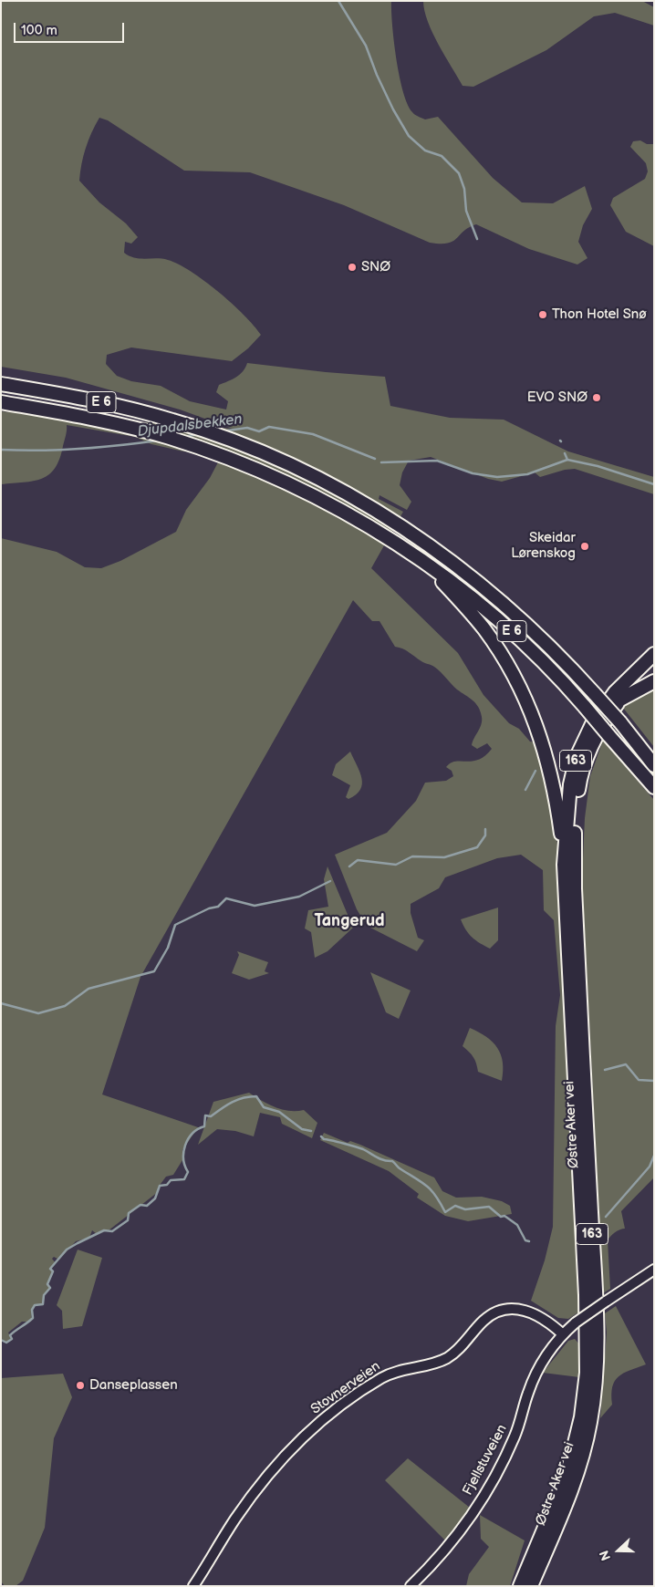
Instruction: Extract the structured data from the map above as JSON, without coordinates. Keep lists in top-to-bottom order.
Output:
{
  "streets": {
    "highway": ["E 6", "163", "Østre Aker vei"],
    "street": ["Stovnerveien", "Fjellstuveien"]
  },
  "crossings": [
    ["Stovnerveien", "Fjellstuveien"]
  ],
  "districts": ["Tangerud"],
  "water": ["Djupdalsbekken"],
  "places": [
    "SNØ",
    "Thon Hotel Snø",
    "EVO SNØ",
    "Skeidar Lørenskog",
    "Danseplassen"
  ],
  "scale_bar": "100 m",
  "north": "left"
}
